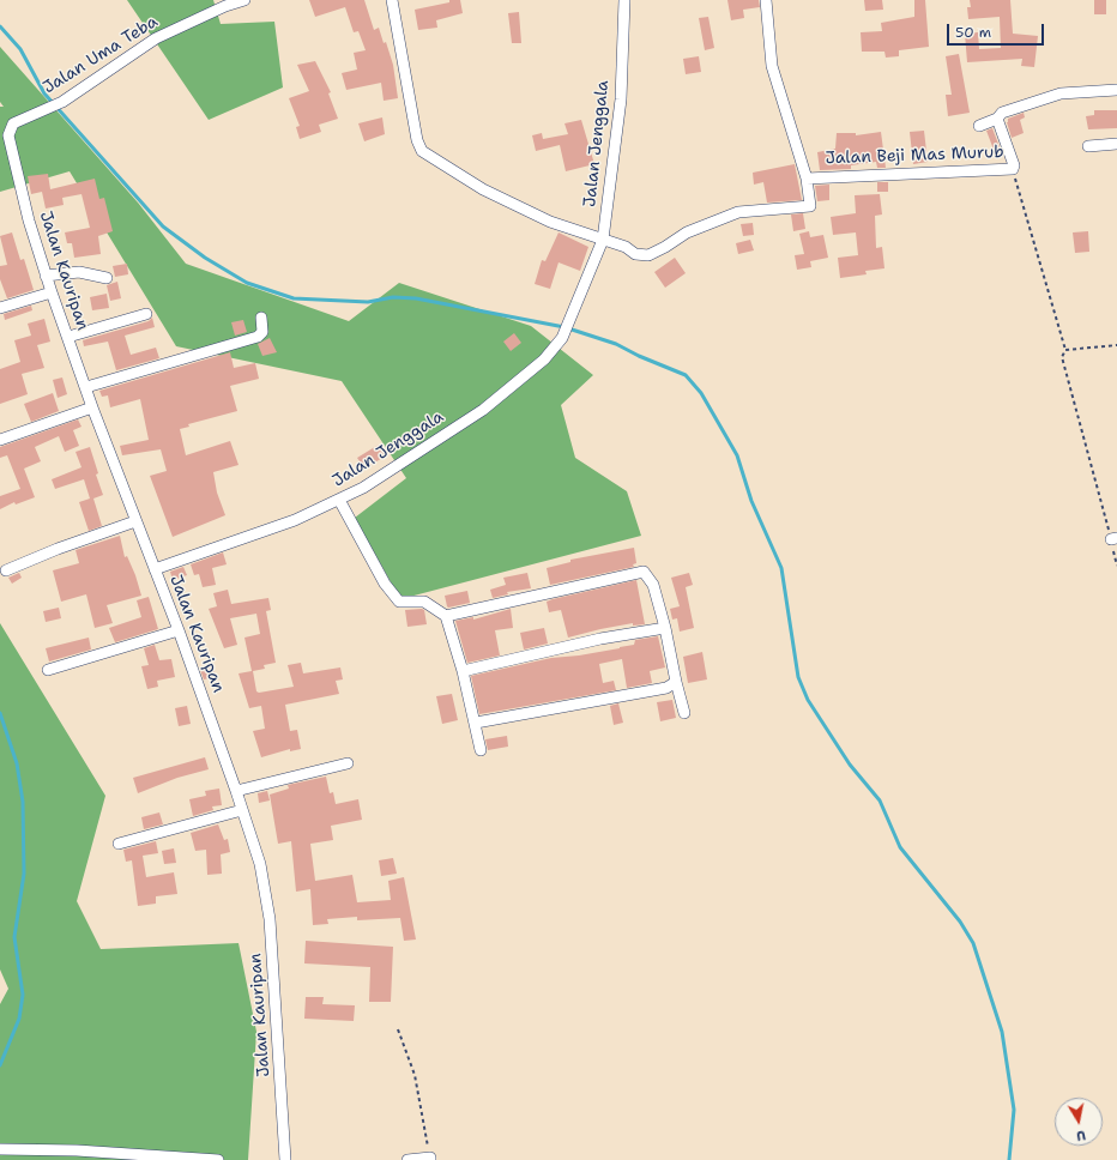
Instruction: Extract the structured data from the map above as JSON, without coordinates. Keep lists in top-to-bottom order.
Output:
{
  "streets": {
    "street": [
      "Jalan Uma Teba",
      "Jalan Jenggala",
      "Jalan Beji Mas Murub",
      "Jalan Kauripan"
    ]
  },
  "crossings": [
    ["Jalan Uma Teba", "Jalan Kauripan"],
    ["Jalan Jenggala", "Jalan Beji Mas Murub"],
    ["Jalan Jenggala", "Jalan Kauripan"]
  ],
  "scale_bar": "50 m",
  "north": "bottom"
}
